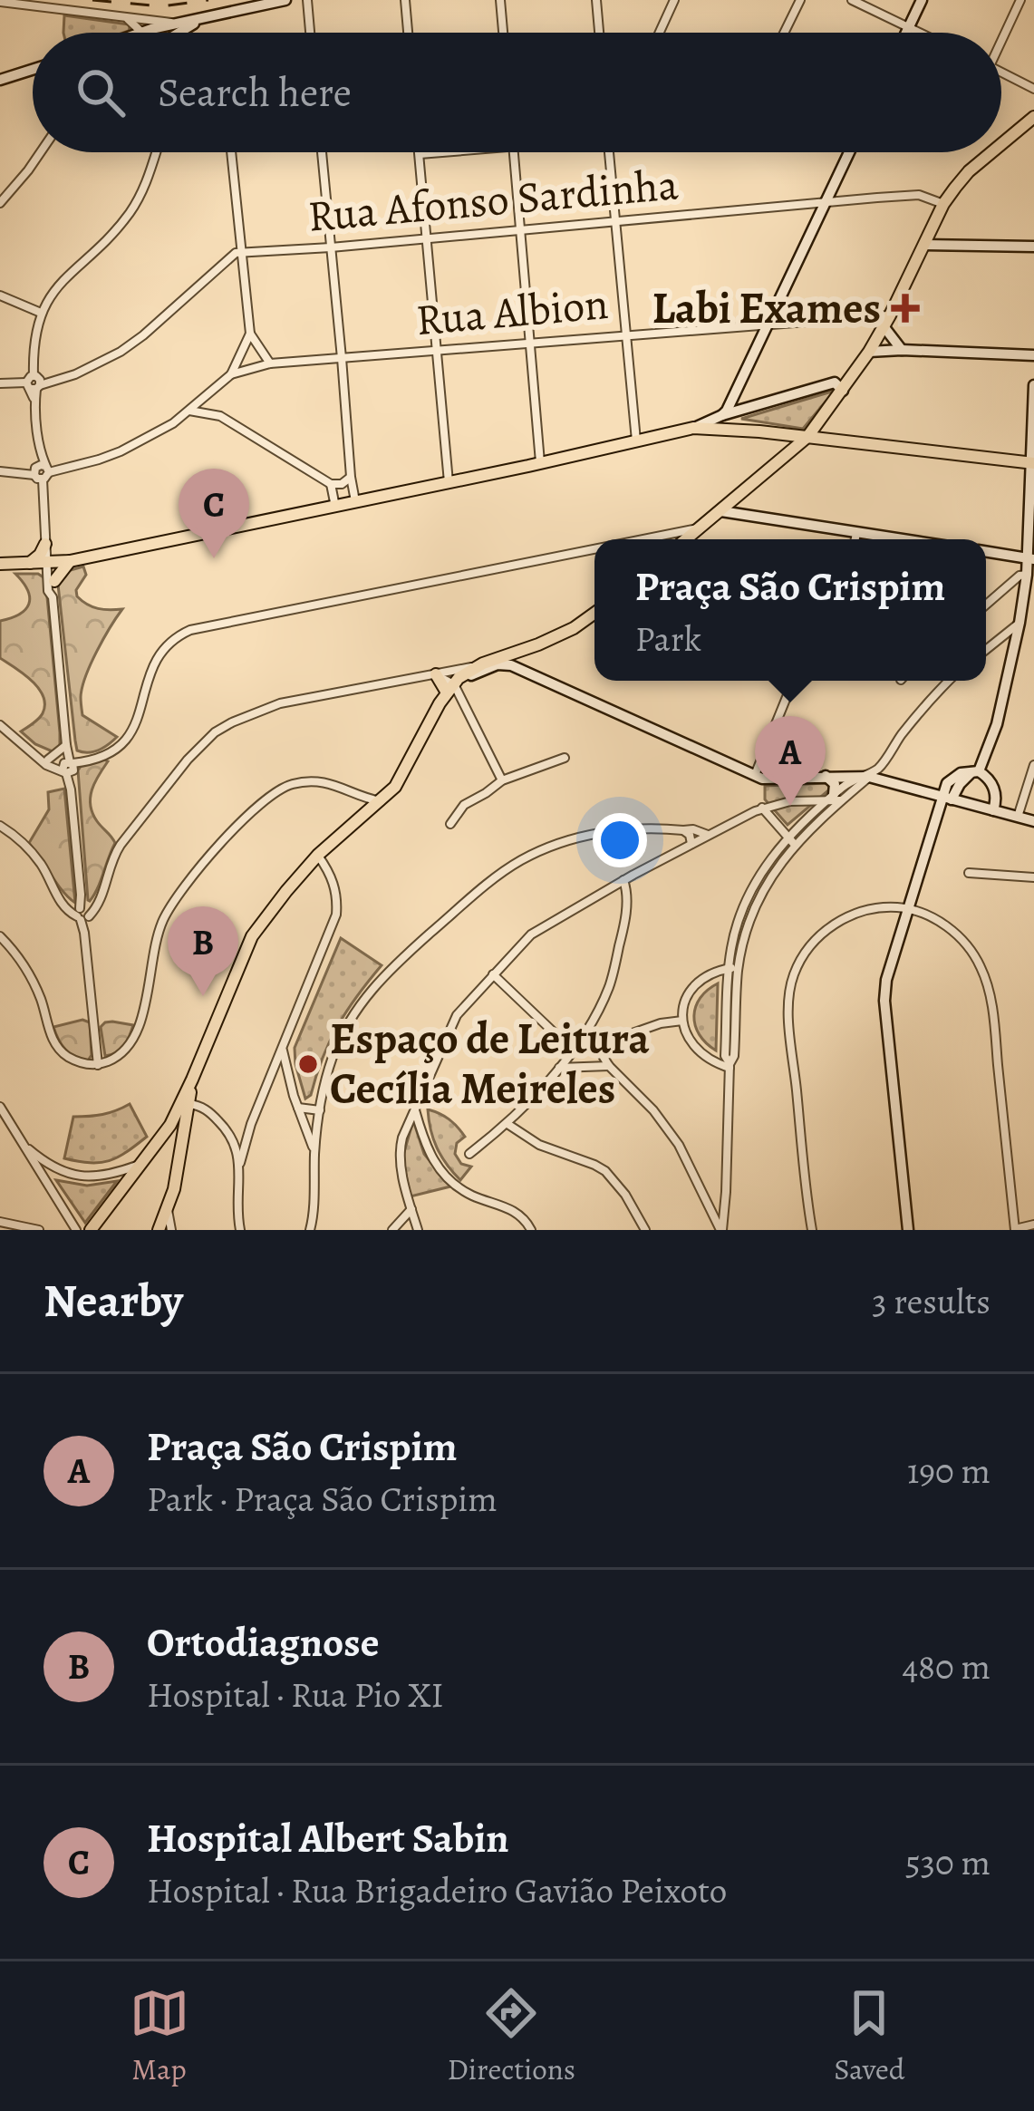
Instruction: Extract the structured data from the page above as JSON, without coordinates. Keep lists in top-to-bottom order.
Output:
{
  "streets": {
    "street": ["Rua Afonso Sardinha", "Rua Albion"]
  },
  "places": {
    "health": ["Labi Exames"],
    "other": ["Espaço de Leitura Cecília Meireles"]
  },
  "page": {
    "search": "Search here",
    "pins": ["C", "A", "B"],
    "popup": ["Praça São Crispim", "Park"],
    "heading": ["Nearby", "3 results"],
    "list": [
      {
        "mark": "A",
        "name": "Praça São Crispim",
        "note": "Park · Praça São Crispim",
        "value": "190 m"
      },
      {
        "mark": "B",
        "name": "Ortodiagnose",
        "note": "Hospital · Rua Pio XI",
        "value": "480 m"
      },
      {
        "mark": "C",
        "name": "Hospital Albert Sabin",
        "note": "Hospital · Rua Brigadeiro Gavião Peixoto",
        "value": "530 m"
      }
    ],
    "nav": ["Map", "Directions", "Saved"]
  }
}
